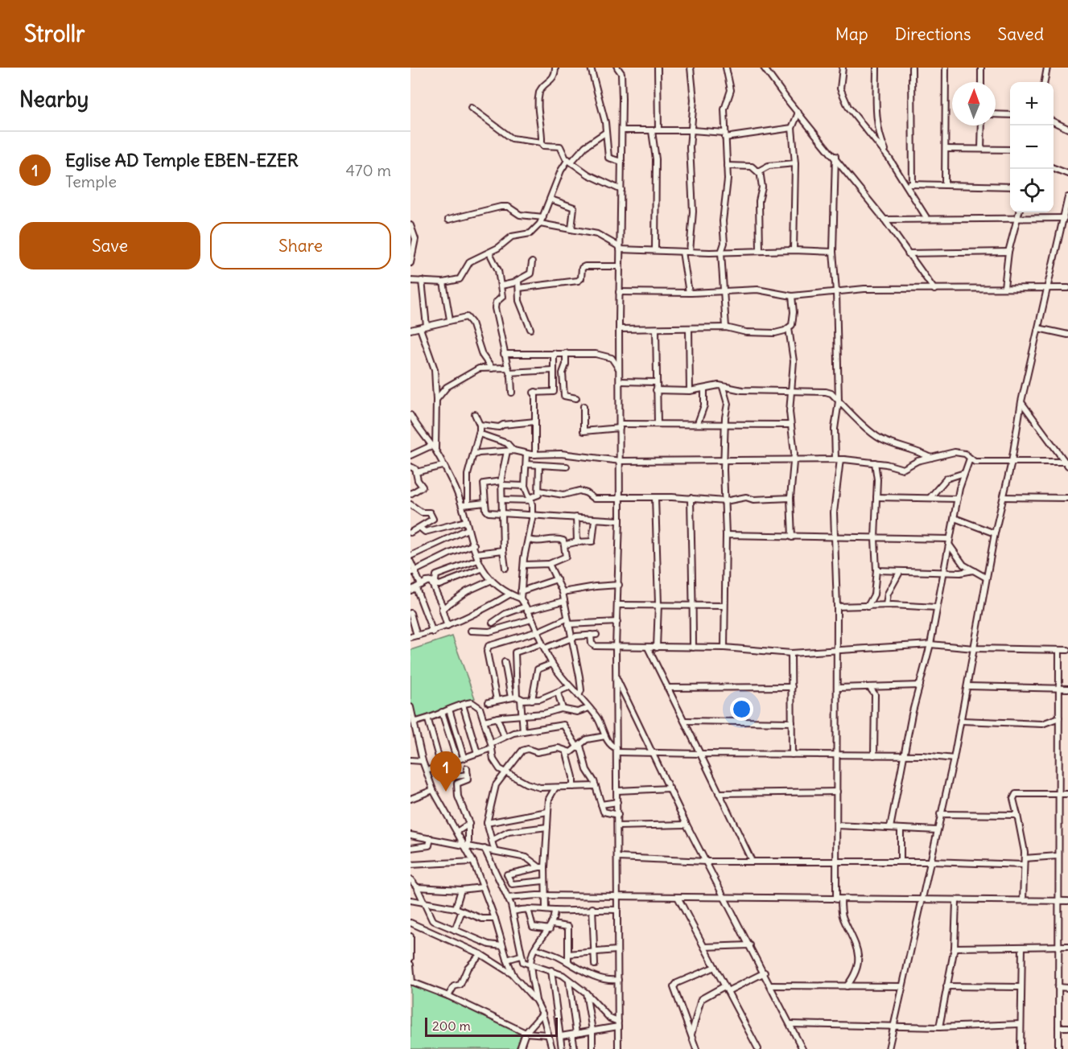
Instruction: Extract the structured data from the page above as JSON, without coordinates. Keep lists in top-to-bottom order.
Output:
{
  "scale_bar": "200 m",
  "north": "top",
  "page": {
    "header": "Strollr",
    "nav": ["Map", "Directions", "Saved"],
    "heading": "Nearby",
    "map_buttons": ["+", "−"],
    "list": [
      {
        "mark": "1",
        "name": "Eglise AD Temple EBEN-EZER",
        "note": "Temple",
        "value": "470 m"
      }
    ],
    "buttons": ["Save", "Share"],
    "pins": "1",
    "scale": "200 m"
  }
}
